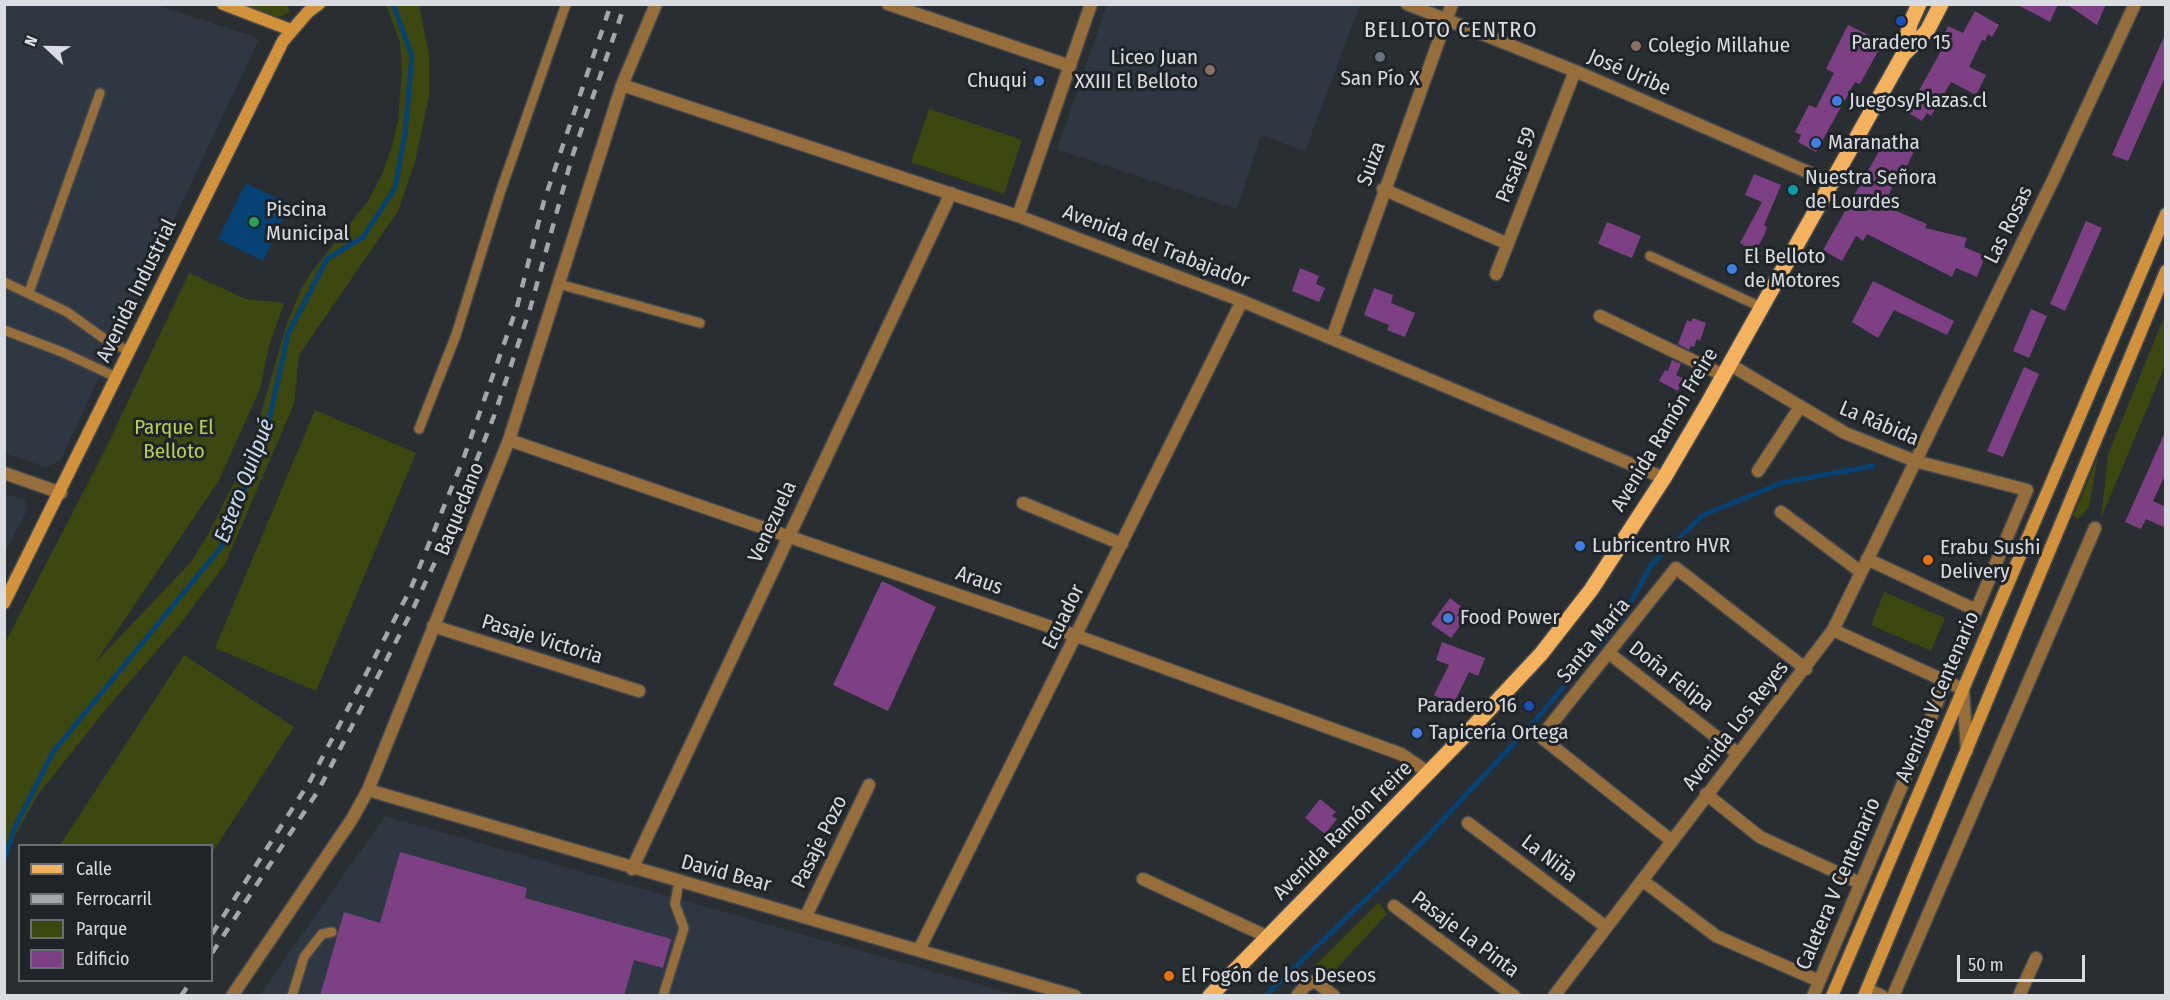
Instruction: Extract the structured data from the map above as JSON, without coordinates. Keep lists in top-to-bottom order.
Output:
{
  "streets": {
    "main road": ["Avenida Industrial", "Avenida Ramón Freire", "Avenida V Centenario"],
    "street": [
      "José Uribe",
      "Suiza",
      "Pasaje 59",
      "Las Rosas",
      "Avenida del Trabajador",
      "La Rábida",
      "Baquedano",
      "Venezuela",
      "Araus",
      "Ecuador",
      "Pasaje Victoria",
      "Santa María",
      "Doña Felipa",
      "Avenida Los Reyes",
      "Pasaje Pozo",
      "La Niña",
      "David Bear",
      "Caletera V Centenario",
      "Pasaje La Pinta"
    ]
  },
  "crossings": [
    ["José Uribe", "Suiza"],
    ["José Uribe", "Pasaje 59"],
    ["José Uribe", "Avenida Ramón Freire"],
    ["Suiza", "Avenida del Trabajador"],
    ["Las Rosas", "La Rábida"],
    ["Las Rosas", "Avenida Los Reyes"],
    ["Avenida del Trabajador", "Avenida Ramón Freire"],
    ["Avenida del Trabajador", "Baquedano"],
    ["Avenida del Trabajador", "Venezuela"],
    ["Avenida del Trabajador", "Ecuador"],
    ["La Rábida", "Avenida Ramón Freire"],
    ["La Rábida", "Avenida Los Reyes"],
    ["La Rábida", "Caletera V Centenario"],
    ["Avenida Ramón Freire", "Araus"],
    ["Baquedano", "Araus"],
    ["Baquedano", "Pasaje Victoria"],
    ["Baquedano", "David Bear"],
    ["Venezuela", "Araus"],
    ["Venezuela", "David Bear"],
    ["Araus", "Ecuador"],
    ["Ecuador", "David Bear"],
    ["Santa María", "Doña Felipa"],
    ["Santa María", "Avenida Los Reyes"],
    ["Doña Felipa", "Avenida Los Reyes"],
    ["Avenida Los Reyes", "La Niña"],
    ["Pasaje Pozo", "David Bear"]
  ],
  "districts": ["BELLOTO CENTRO"],
  "water": ["Estero Quilpué"],
  "parks": ["Parque El Belloto"],
  "places": [
    "Paradero 15",
    "Colegio Millahue",
    "San Pío X",
    "Liceo Juan XXIII El Belloto",
    "Chuqui",
    "JuegosyPlazas.cl",
    "Maranatha",
    "Nuestra Señora de Lourdes",
    "Piscina Municipal",
    "El Belloto de Motores",
    "Lubricentro HVR",
    "Erabu Sushi Delivery",
    "Food Power",
    "Paradero 16",
    "Tapicería Ortega",
    "El Fogón de los Deseos"
  ],
  "legend": [
    "Calle",
    "Ferrocarril",
    "Parque",
    "Edificio"
  ],
  "scale_bar": "50 m",
  "north": "left"
}
